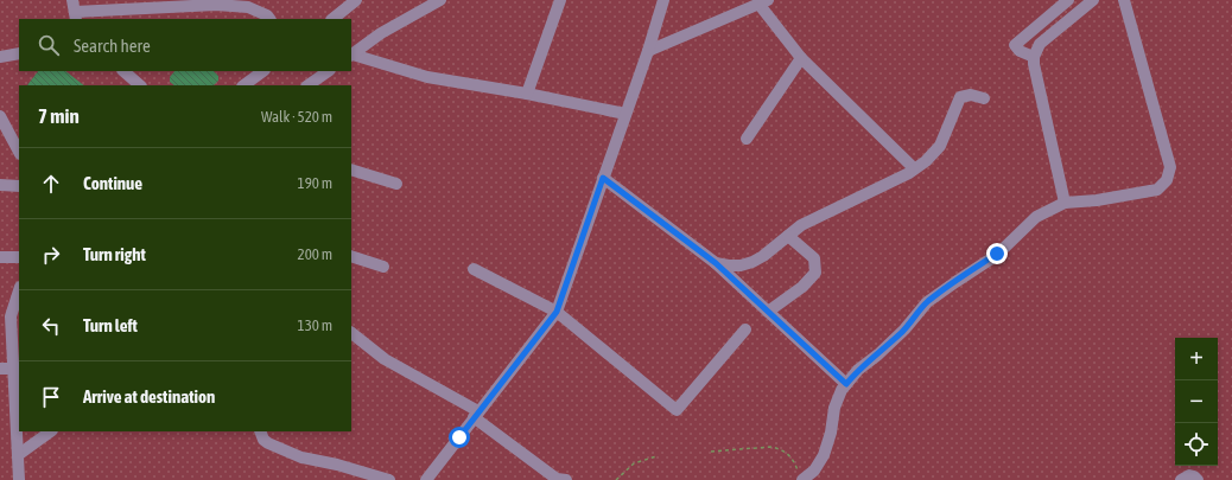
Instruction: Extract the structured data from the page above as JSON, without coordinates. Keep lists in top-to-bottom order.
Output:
{
  "page": {
    "search": "Search here",
    "heading": ["7 min", "Walk · 520 m"],
    "list": [
      ["Continue", "190 m"],
      ["Turn right", "200 m"],
      ["Turn left", "130 m"],
      "Arrive at destination"
    ],
    "map_buttons": ["+", "−"]
  }
}
